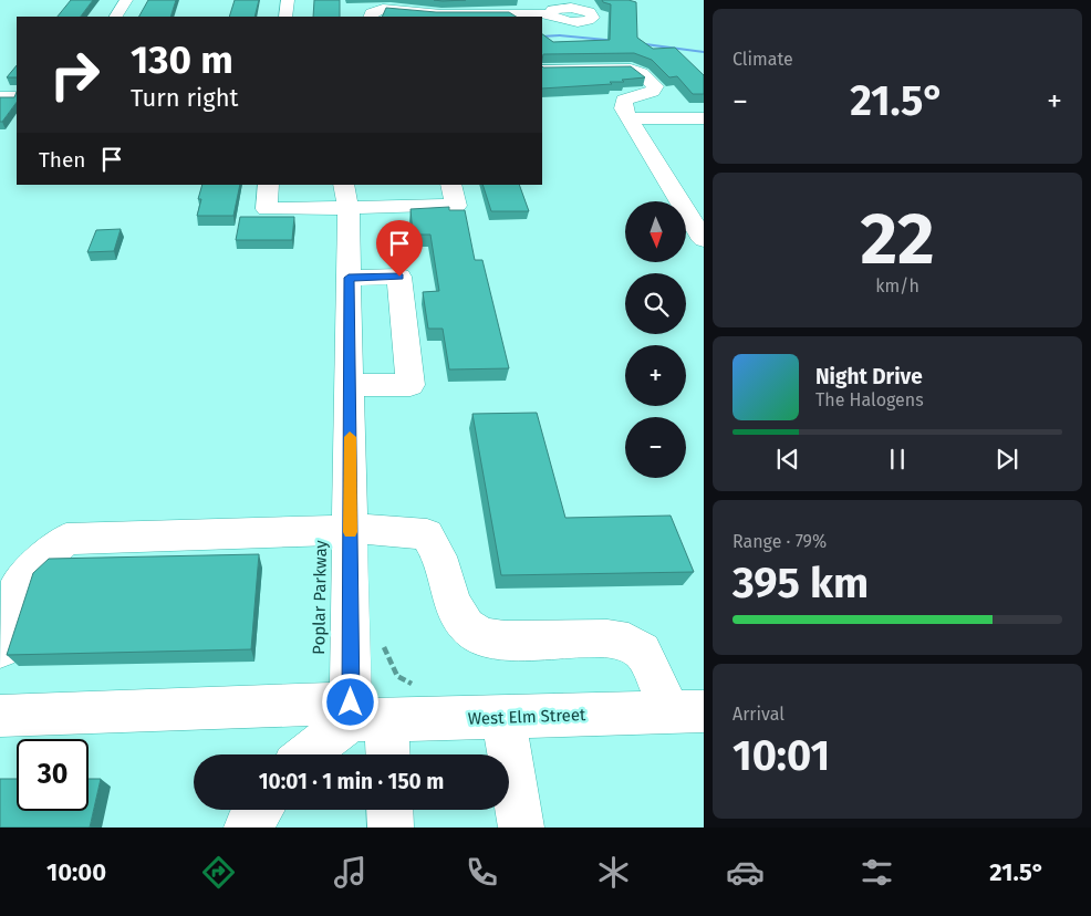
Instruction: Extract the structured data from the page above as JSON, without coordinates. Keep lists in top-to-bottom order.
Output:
{
  "streets": {
    "street": ["West Elm Street"]
  },
  "north": "bottom",
  "page": {
    "tile": [
      "Climate",
      ["22", "km/h"],
      ["Range · 79%", "395 km"],
      ["Arrival", "10:01"]
    ],
    "turn": ["130 m", "Turn right"],
    "heat": ["−", "21.5°", "+"],
    "then": "Then",
    "map_buttons": ["+", "−"],
    "song": ["Night Drive", "The Halogens"],
    "limit": "30",
    "trip": "10:01 · 1 min · 150 m",
    "tabs": ["10:00", "21.5°"]
  }
}
